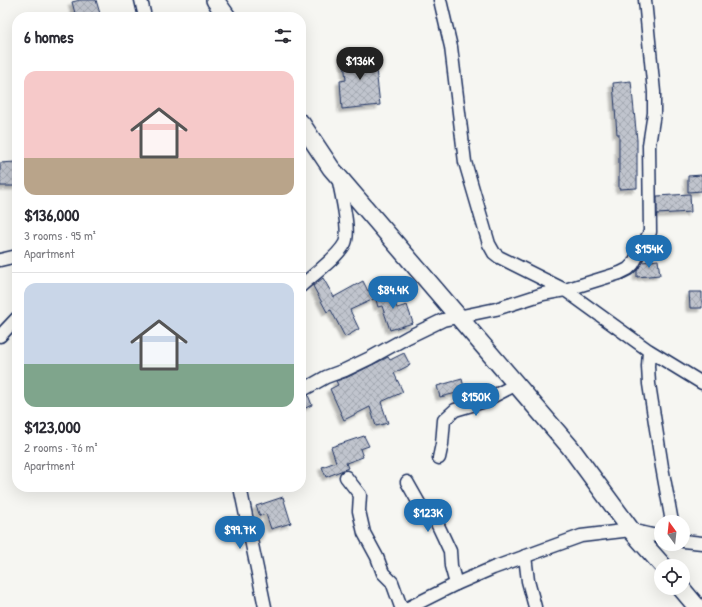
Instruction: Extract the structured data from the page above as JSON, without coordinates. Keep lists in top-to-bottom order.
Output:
{
  "north": "top",
  "page": {
    "heading": "6 homes",
    "price": [
      "$136K",
      "$154K",
      "$84.4K",
      "$150K",
      "$123K",
      "$99.7K"
    ],
    "list": [
      {
        "name": "$136,000",
        "note": "3 rooms · 95 m² · Apartment"
      },
      {
        "name": "$123,000",
        "note": "2 rooms · 76 m² · Apartment"
      }
    ]
  }
}
